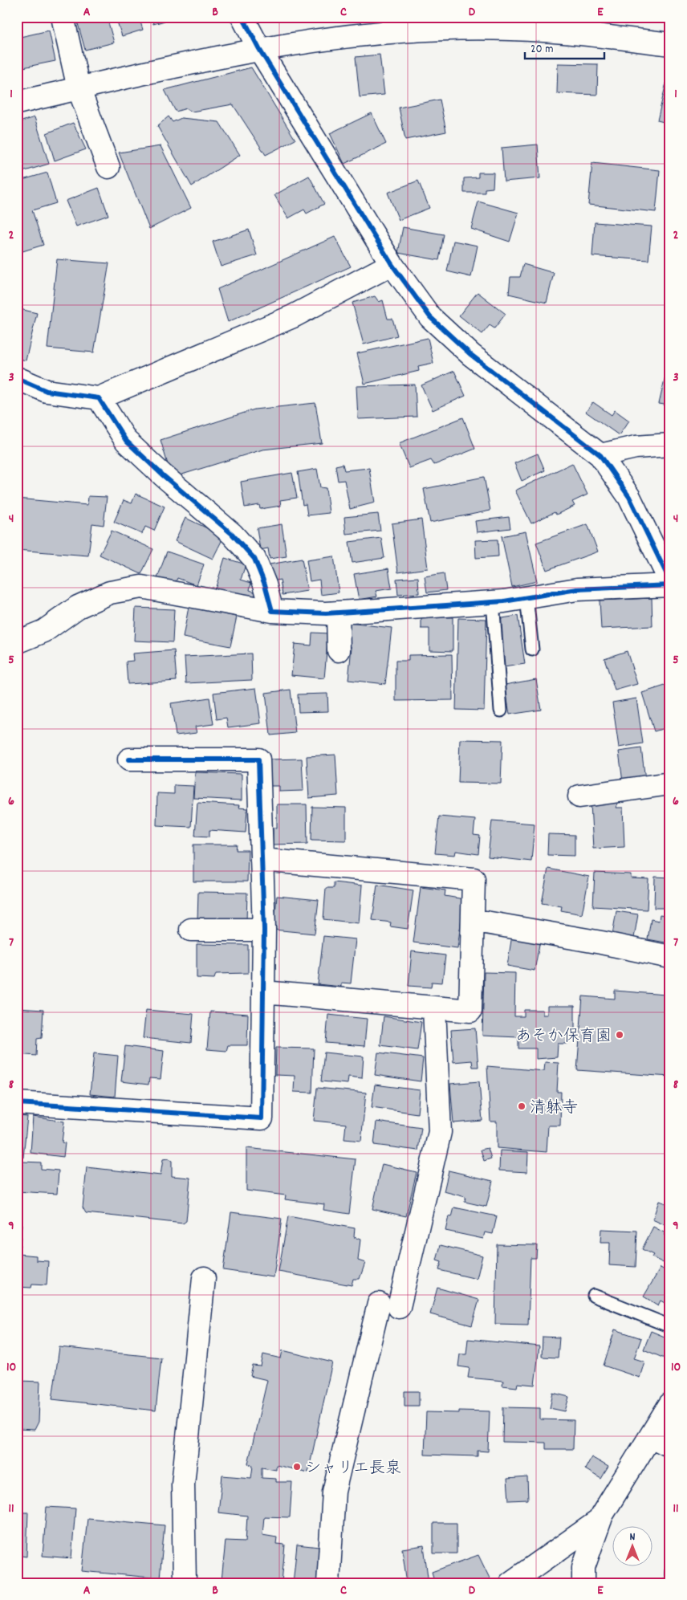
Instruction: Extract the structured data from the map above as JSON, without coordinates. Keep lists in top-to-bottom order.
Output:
{
  "places": ["あそか保育園", "清躰寺", "シャリエ長泉"],
  "scale_bar": "20 m",
  "north": "top",
  "grid": {
    "columns": [
      "A",
      "B",
      "C",
      "D",
      "E"
    ],
    "rows": [
      "1",
      "2",
      "3",
      "4",
      "5",
      "6",
      "7",
      "8",
      "9",
      "10",
      "11"
    ]
  }
}
